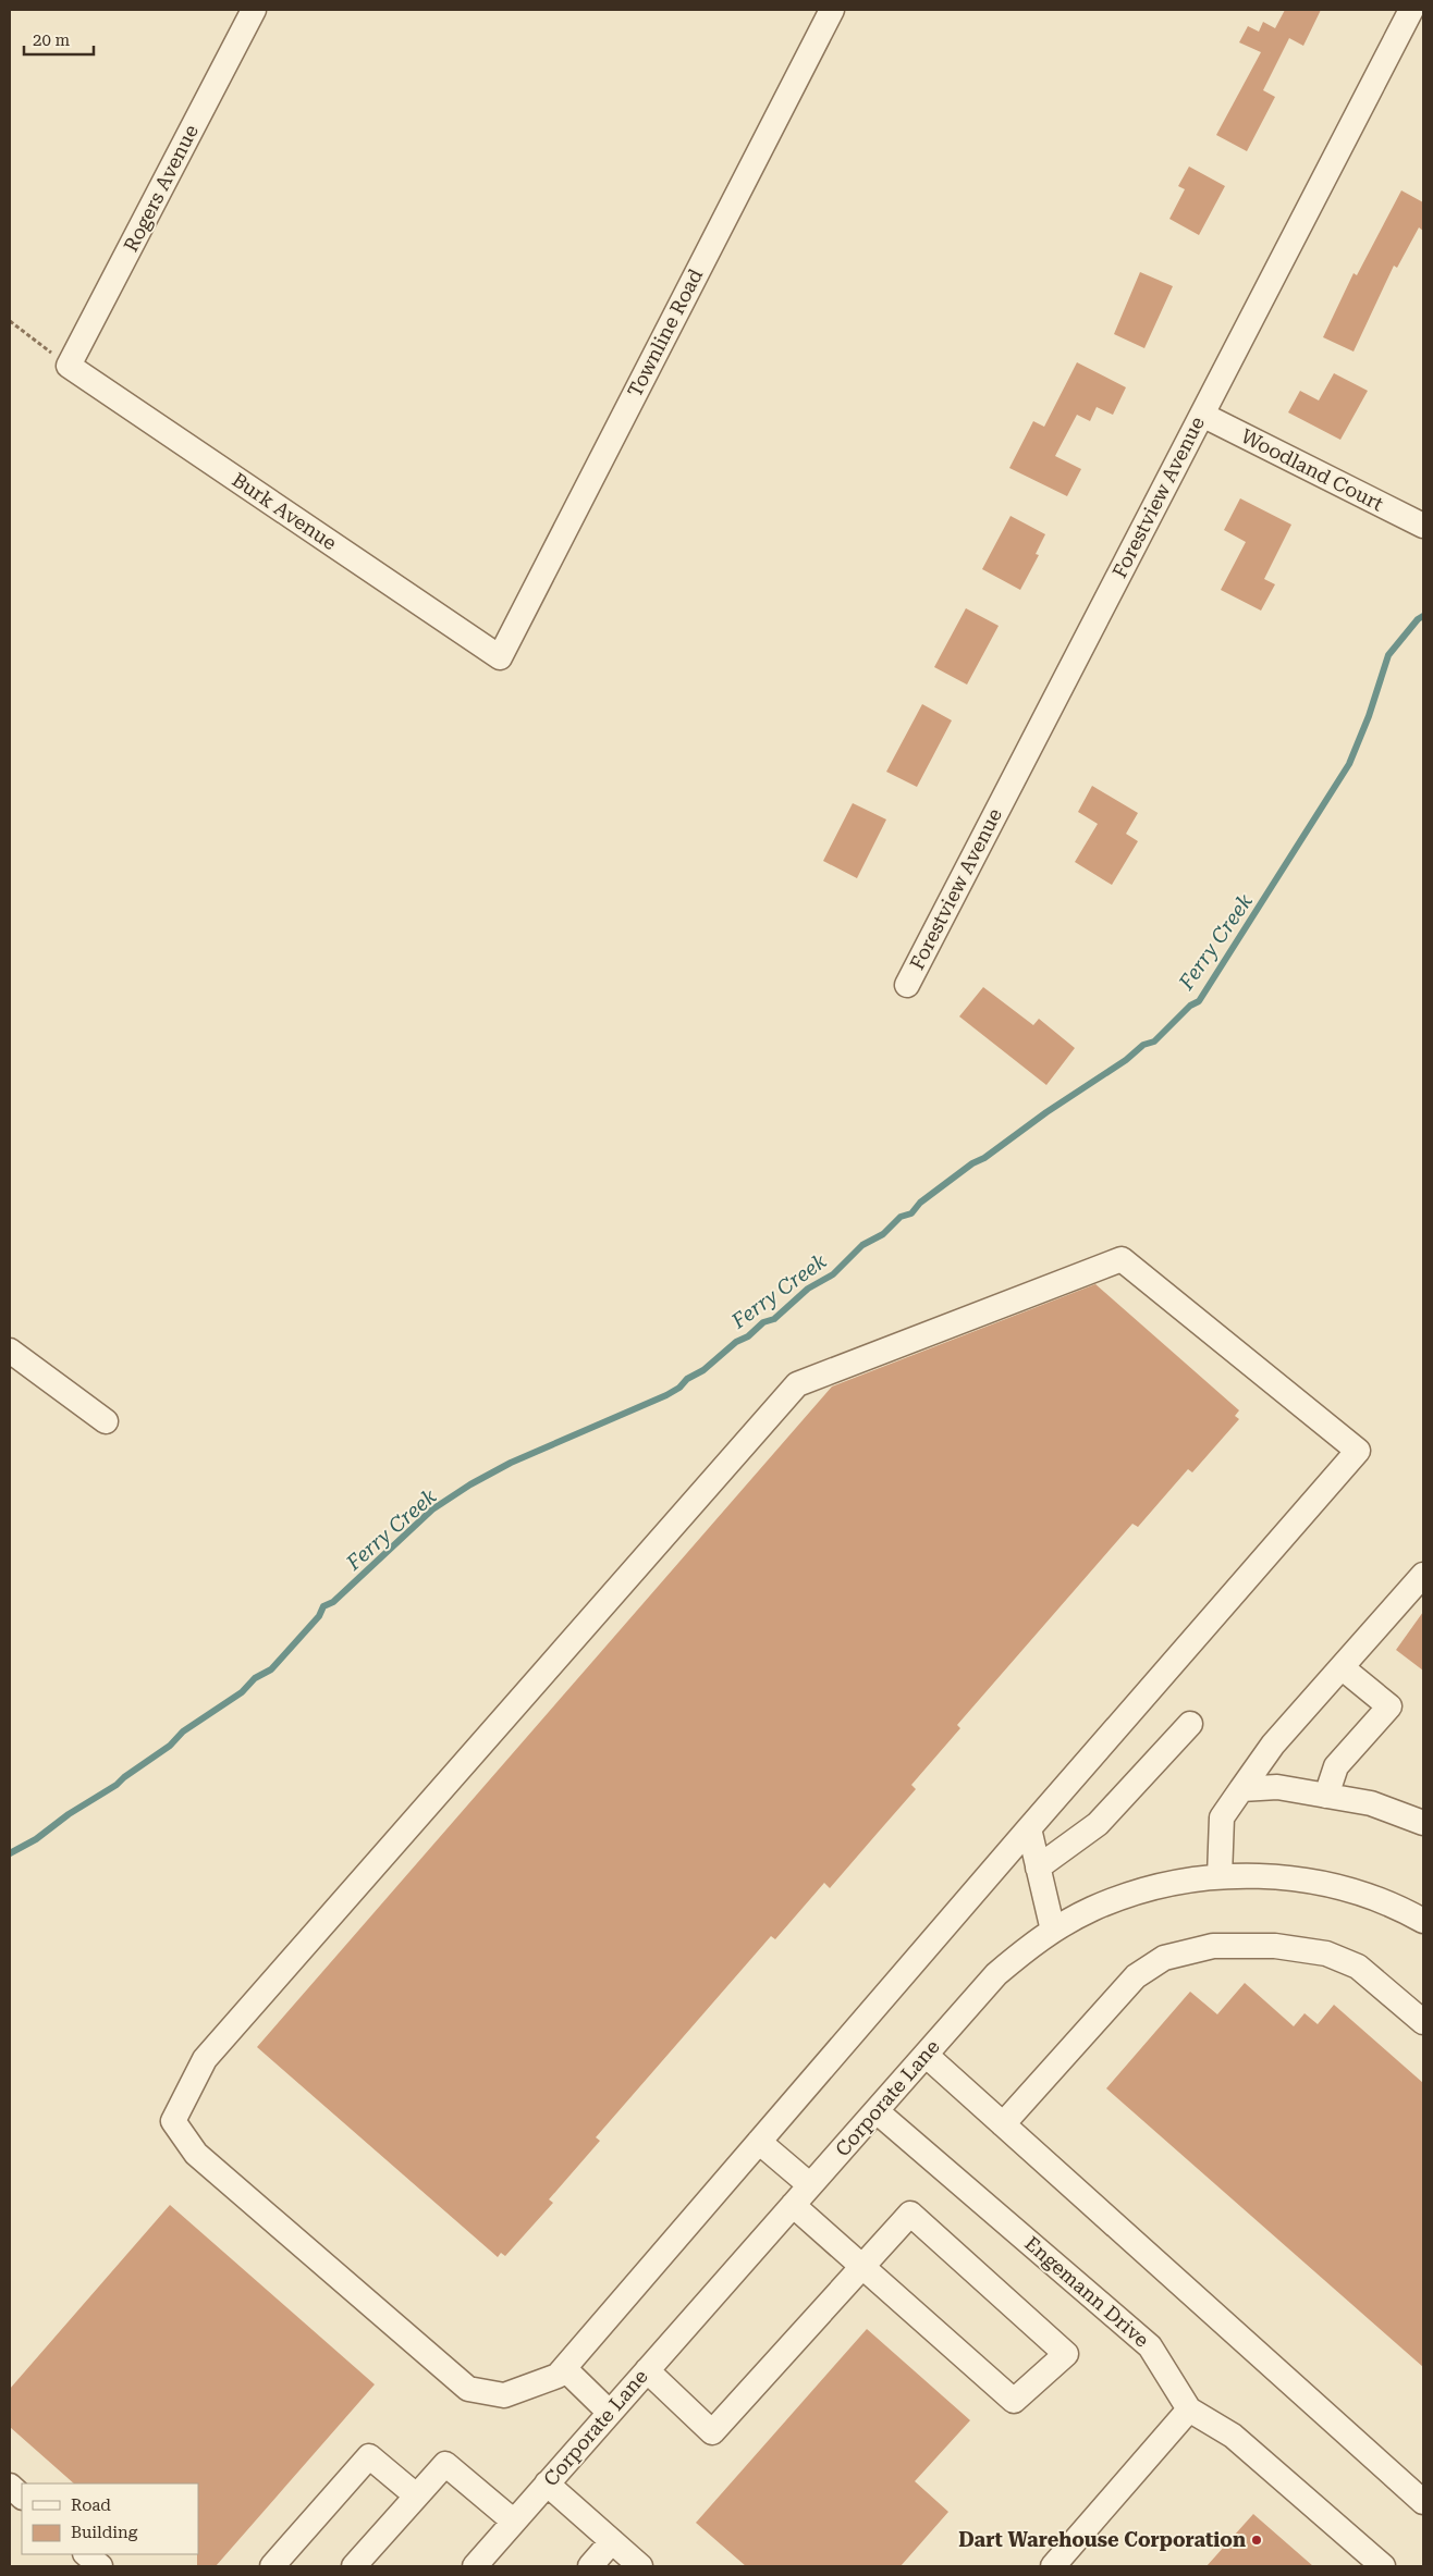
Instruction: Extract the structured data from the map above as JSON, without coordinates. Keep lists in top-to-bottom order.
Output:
{
  "streets": {
    "street": [
      "Rogers Avenue",
      "Townline Road",
      "Woodland Court",
      "Forestview Avenue",
      "Burk Avenue",
      "Corporate Lane",
      "Engemann Drive"
    ]
  },
  "crossings": [
    ["Rogers Avenue", "Burk Avenue"],
    ["Townline Road", "Burk Avenue"],
    ["Woodland Court", "Forestview Avenue"],
    ["Corporate Lane", "Engemann Drive"]
  ],
  "water": ["Ferry Creek"],
  "places": ["Dart Warehouse Corporation"],
  "legend": ["Road", "Building"],
  "scale_bar": "20 m"
}
